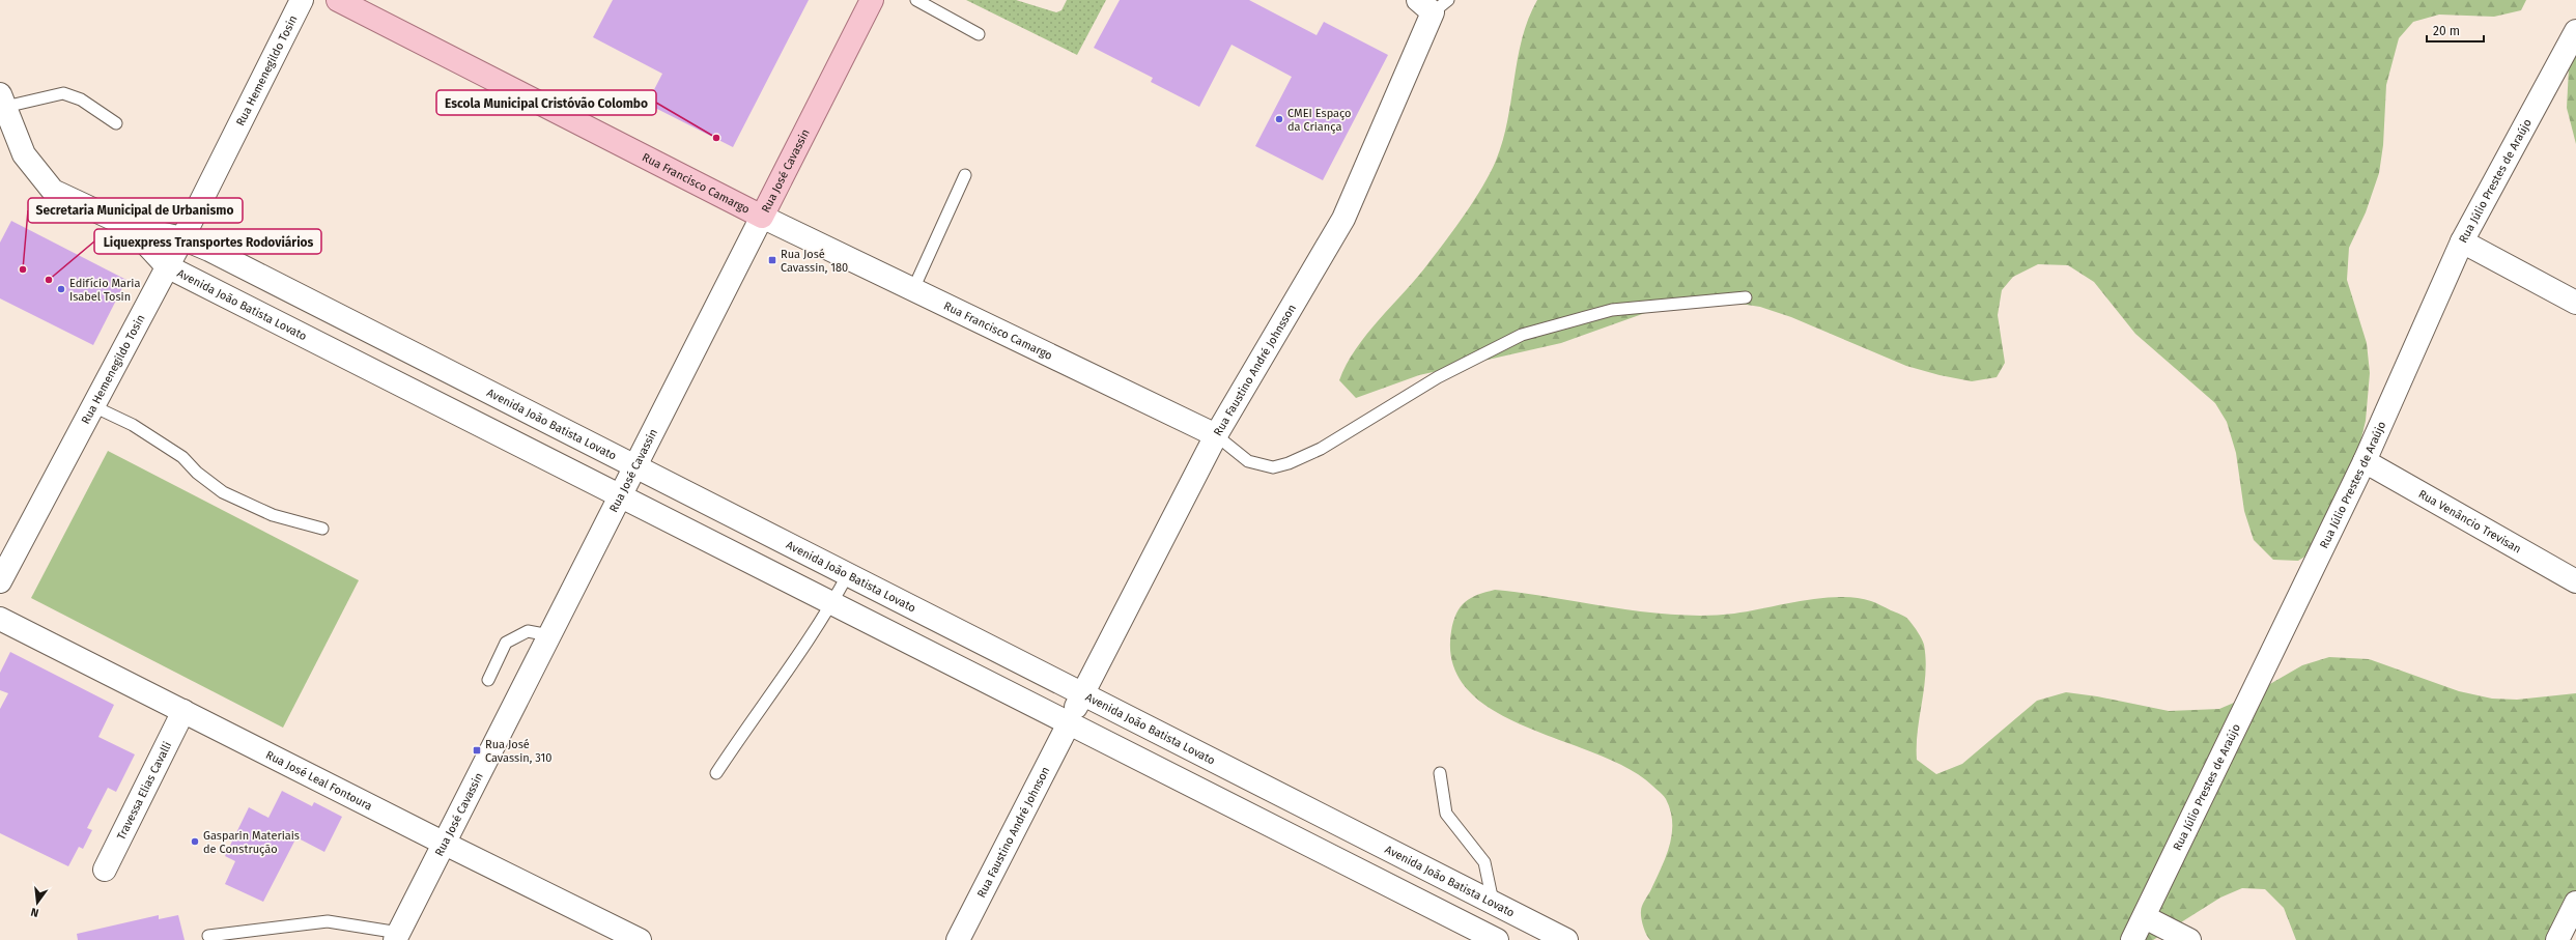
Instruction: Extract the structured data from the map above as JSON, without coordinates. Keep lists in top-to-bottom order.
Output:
{
  "streets": {
    "main road": ["Rua José Cavassin", "Rua Francisco Camargo"],
    "street": [
      "Rua Hemenegildo Tosin",
      "Rua Júlio Prestes de Araújo",
      "Avenida João Batista Lovato",
      "Rua Faustino André Johnsson",
      "Rua Venâncio Trevisan",
      "Rua José Leal Fontoura",
      "Travessa Elias Cavalli",
      "Rua Faustino André Johnson"
    ]
  },
  "crossings": [
    ["Rua Hemenegildo Tosin", "Avenida João Batista Lovato"],
    ["Rua José Cavassin", "Rua Francisco Camargo"],
    ["Rua José Cavassin", "Avenida João Batista Lovato"],
    ["Rua José Cavassin", "Rua José Leal Fontoura"],
    ["Rua Júlio Prestes de Araújo", "Rua Venâncio Trevisan"],
    ["Rua Francisco Camargo", "Rua Faustino André Johnsson"],
    ["Avenida João Batista Lovato", "Rua Faustino André Johnsson"],
    ["Avenida João Batista Lovato", "Rua Faustino André Johnson"],
    ["Rua Faustino André Johnsson", "Rua Faustino André Johnson"],
    ["Rua José Leal Fontoura", "Travessa Elias Cavalli"]
  ],
  "places": {
    "other": [
      "CMEI Espaço da Criança",
      "Escola Municipal Cristóvão Colombo",
      "Secretaria Municipal de Urbanismo",
      "Liquexpress Transportes Rodoviários",
      "Edifício Maria Isabel Tosin",
      "Gasparin Materiais de Construção"
    ],
    "transit": ["Rua José Cavassin, 180", "Rua José Cavassin, 310"]
  },
  "scale_bar": "20 m",
  "north": "bottom"
}
